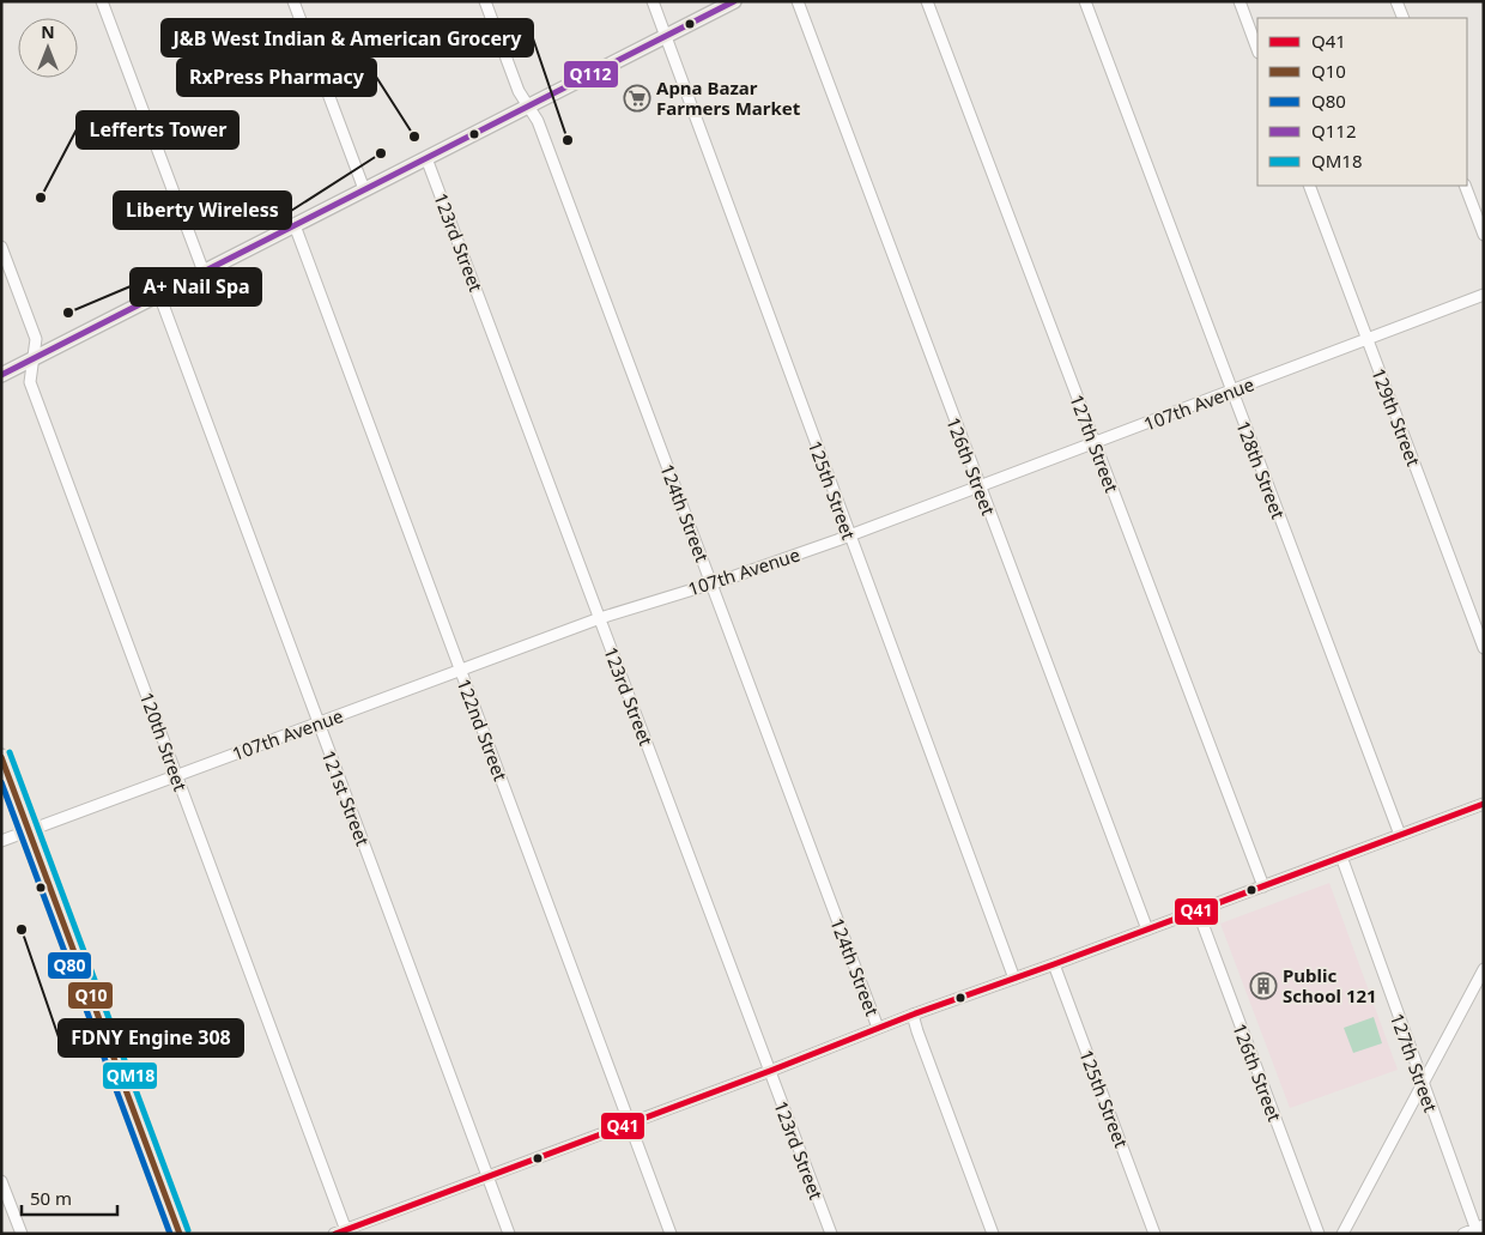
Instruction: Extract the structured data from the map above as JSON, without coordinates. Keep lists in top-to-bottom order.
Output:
{
  "streets": {
    "street": [
      "123rd Street",
      "107th Avenue",
      "129th Street",
      "127th Street",
      "126th Street",
      "128th Street",
      "125th Street",
      "124th Street",
      "122nd Street",
      "120th Street",
      "121st Street"
    ]
  },
  "crossings": [
    ["123rd Street", "107th Avenue"],
    ["107th Avenue", "129th Street"],
    ["107th Avenue", "127th Street"],
    ["107th Avenue", "126th Street"],
    ["107th Avenue", "128th Street"],
    ["107th Avenue", "125th Street"],
    ["107th Avenue", "124th Street"],
    ["107th Avenue", "122nd Street"],
    ["107th Avenue", "120th Street"],
    ["107th Avenue", "121st Street"]
  ],
  "places": {
    "supermarket": ["Apna Bazar Farmers Market"],
    "other": [
      "RxPress Pharmacy",
      "J&B West Indian & American Grocery",
      "Liberty Wireless",
      "Lefferts Tower",
      "A+ Nail Spa",
      "FDNY Engine 308"
    ],
    "building": ["Public School 121"]
  },
  "lines": [
    "transit line Q112",
    "transit line QM18",
    "transit line Q10",
    "transit line Q80",
    "transit line Q41"
  ],
  "legend": [
    "Q41",
    "Q10",
    "Q80",
    "Q112",
    "QM18"
  ],
  "scale_bar": "50 m",
  "north": "top"
}
